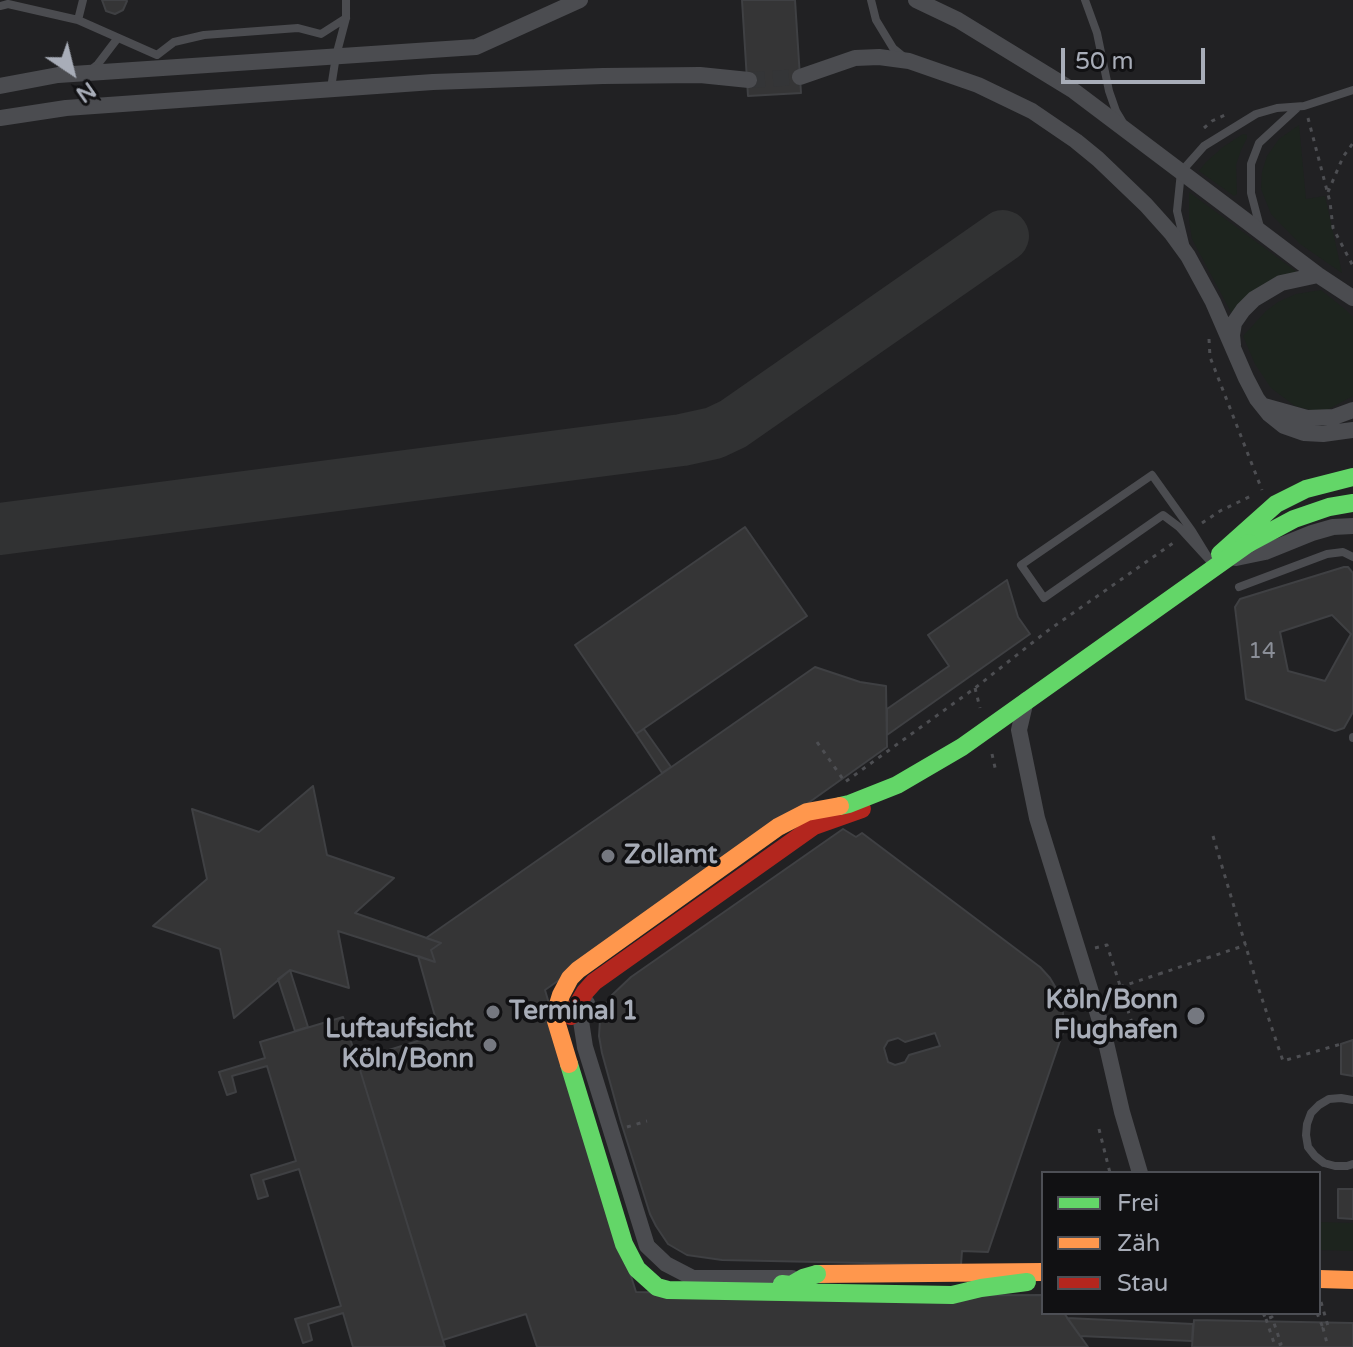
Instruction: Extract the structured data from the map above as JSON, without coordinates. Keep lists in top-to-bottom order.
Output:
{
  "places": [
    "Zollamt",
    "Terminal 1",
    "Köln/Bonn Flughafen",
    "Luftaufsicht Köln/Bonn"
  ],
  "house_numbers": ["14"],
  "legend": ["Frei", "Zäh", "Stau"],
  "scale_bar": "50 m",
  "north": "bottom right"
}
